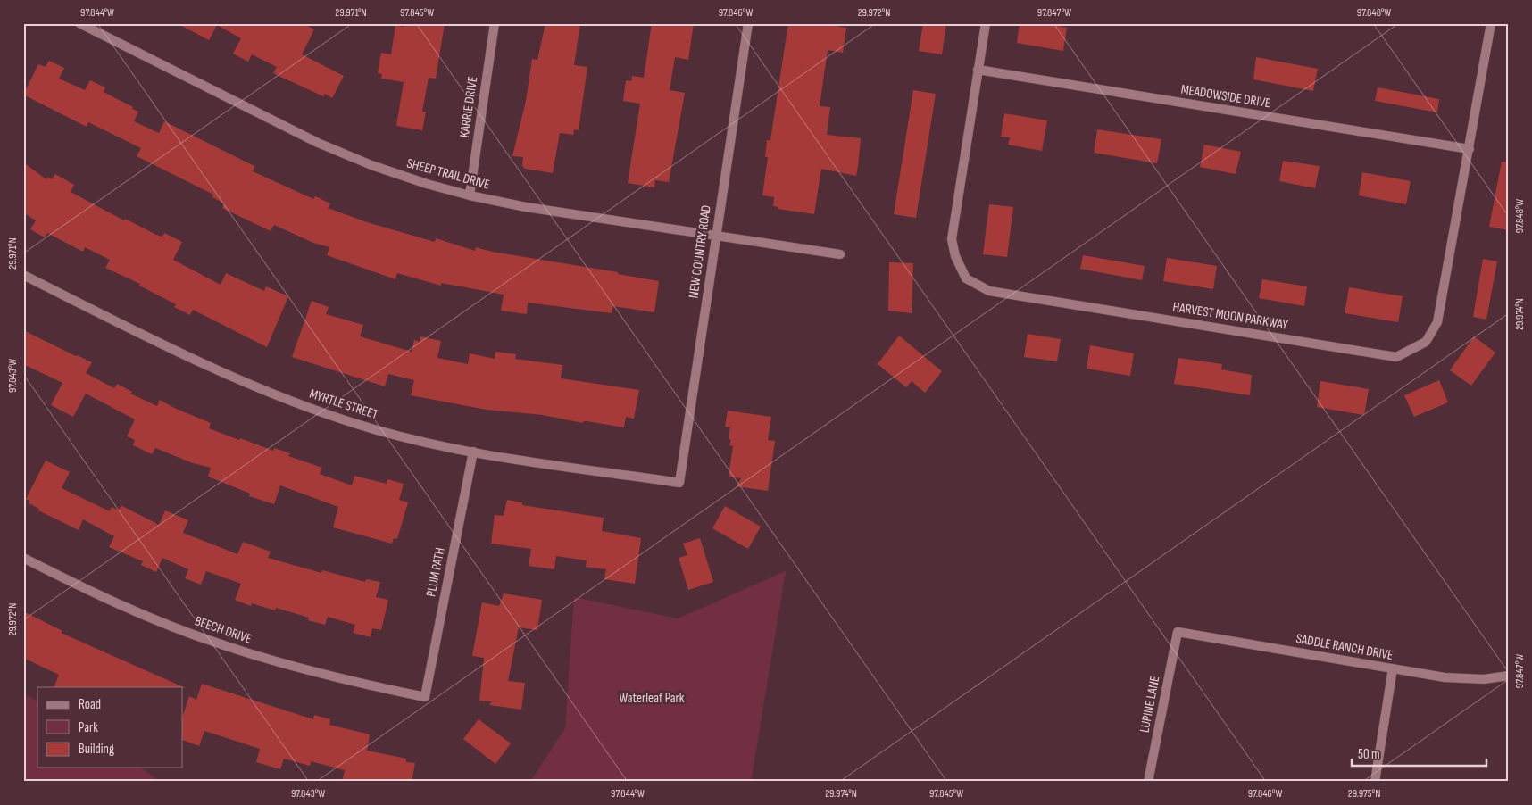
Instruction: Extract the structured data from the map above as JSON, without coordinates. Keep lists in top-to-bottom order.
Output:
{
  "streets": {
    "street": [
      "MEADOWSIDE DRIVE",
      "KARRIE DRIVE",
      "SHEEP TRAIL DRIVE",
      "NEW COUNTRY ROAD",
      "HARVEST MOON PARKWAY",
      "MYRTLE STREET",
      "PLUM PATH",
      "BEECH DRIVE",
      "SADDLE RANCH DRIVE",
      "LUPINE LANE"
    ]
  },
  "crossings": [
    ["MEADOWSIDE DRIVE", "HARVEST MOON PARKWAY"],
    ["KARRIE DRIVE", "SHEEP TRAIL DRIVE"],
    ["SHEEP TRAIL DRIVE", "NEW COUNTRY ROAD"],
    ["NEW COUNTRY ROAD", "MYRTLE STREET"],
    ["MYRTLE STREET", "PLUM PATH"],
    ["PLUM PATH", "BEECH DRIVE"],
    ["SADDLE RANCH DRIVE", "LUPINE LANE"]
  ],
  "parks": ["Waterleaf Park"],
  "legend": ["Road", "Park", "Building"],
  "scale_bar": "50 m",
  "coordinates": [
    "97.844°W",
    "29.971°N",
    "97.845°W",
    "97.846°W",
    "29.972°N",
    "97.847°W",
    "97.848°W",
    "29.974°N",
    "97.843°W",
    "29.975°N"
  ]
}
